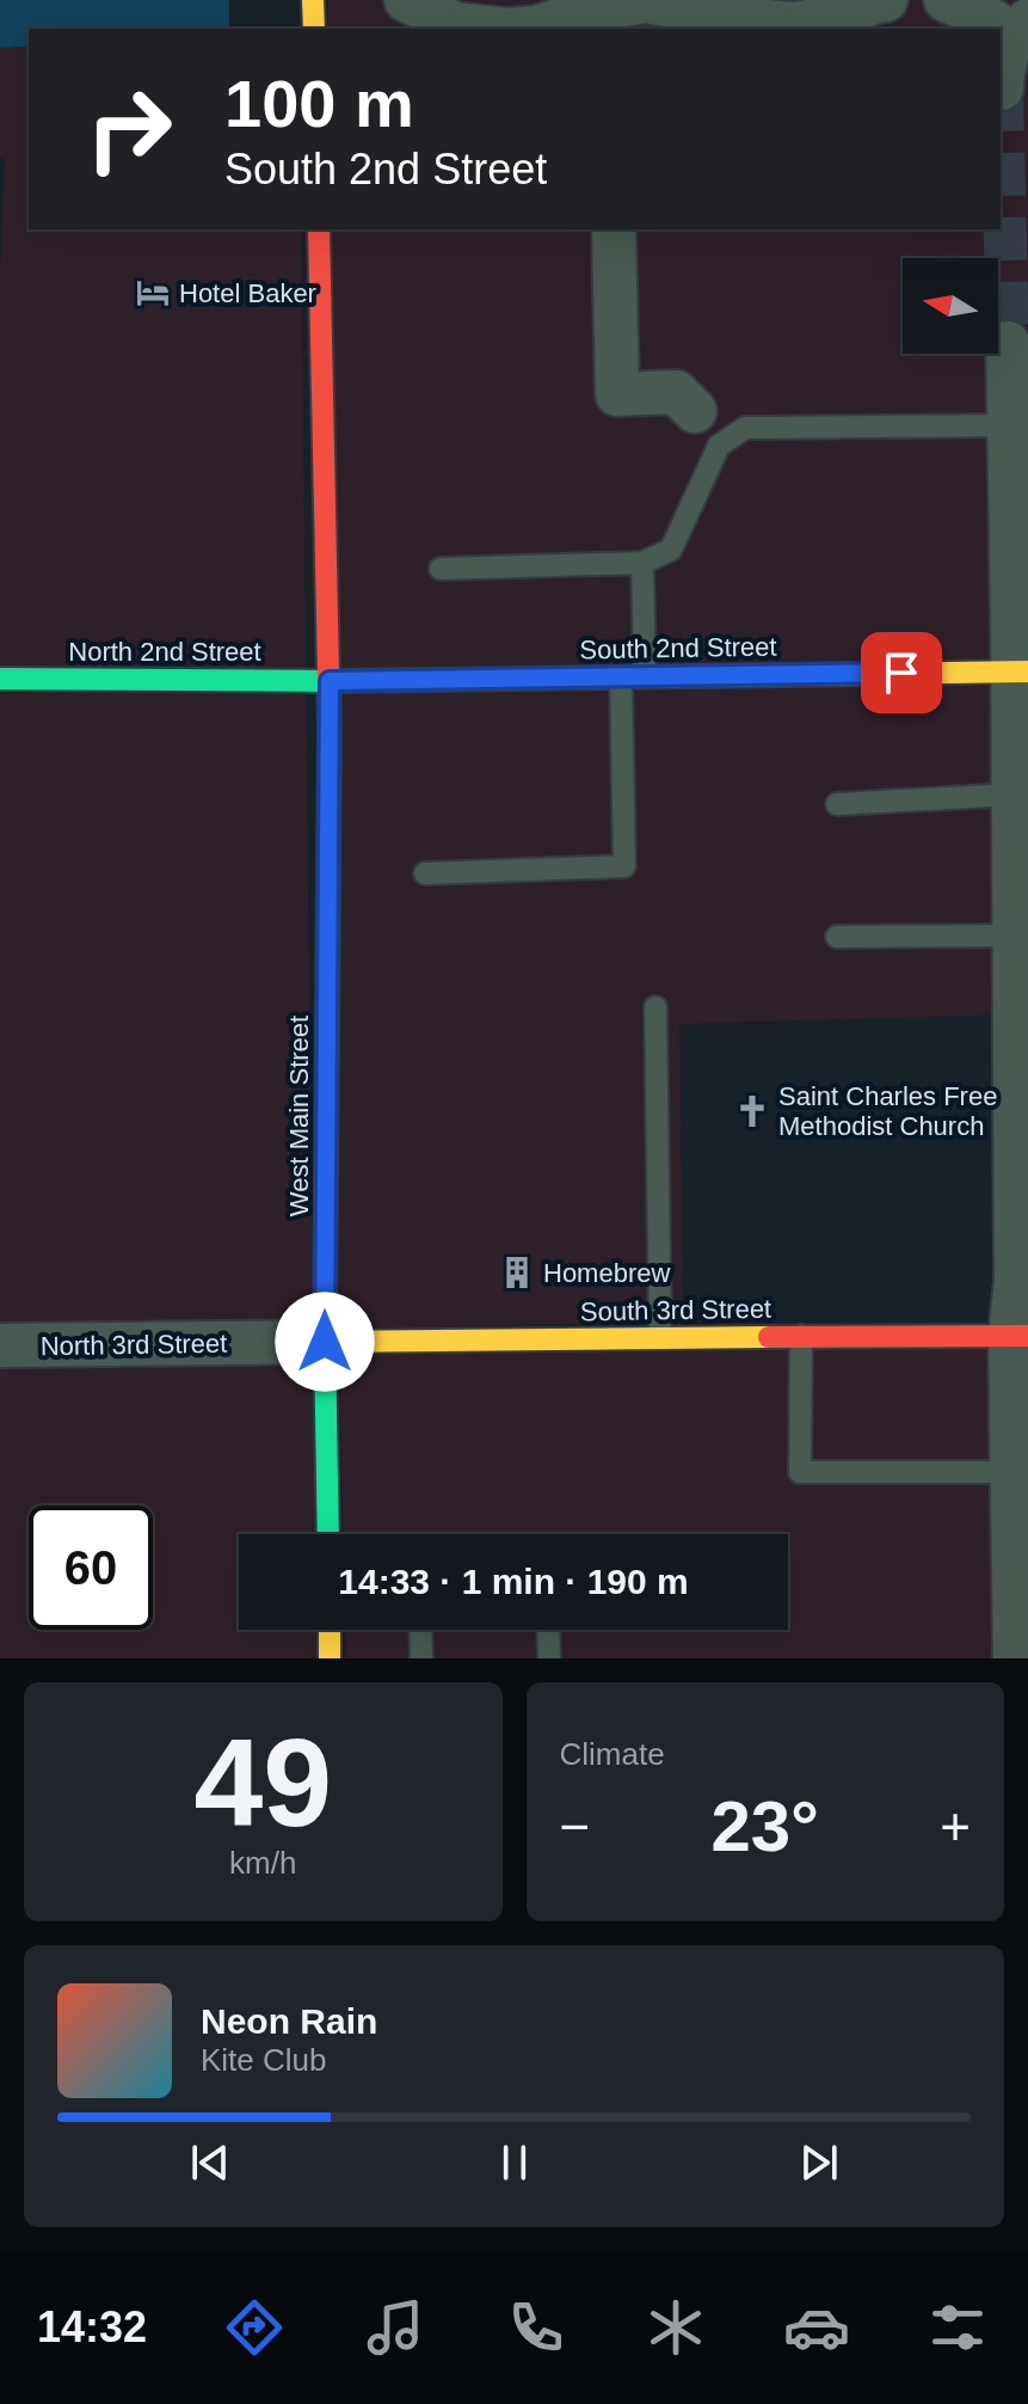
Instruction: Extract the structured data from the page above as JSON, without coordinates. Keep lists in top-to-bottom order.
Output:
{
  "streets": {
    "main road": [
      "South 2nd Street",
      "North 2nd Street",
      "West Main Street",
      "South 3rd Street"
    ],
    "street": ["North 3rd Street"]
  },
  "crossings": [
    ["South 2nd Street", "North 2nd Street"],
    ["South 2nd Street", "West Main Street"],
    ["North 2nd Street", "West Main Street"],
    ["West Main Street", "South 3rd Street"],
    ["West Main Street", "North 3rd Street"],
    ["South 3rd Street", "North 3rd Street"]
  ],
  "places": {
    "hotel": ["Hotel Baker"],
    "church": ["Saint Charles Free Methodist Church"],
    "building": ["Homebrew"]
  },
  "north": "left",
  "page": {
    "turn": ["100 m", "South 2nd Street"],
    "limit": "60",
    "trip": "14:33 · 1 min · 190 m",
    "tile": [
      ["49", "km/h"],
      "Climate"
    ],
    "heat": ["−", "23°", "+"],
    "song": ["Neon Rain", "Kite Club"],
    "tabs": "14:32"
  }
}
